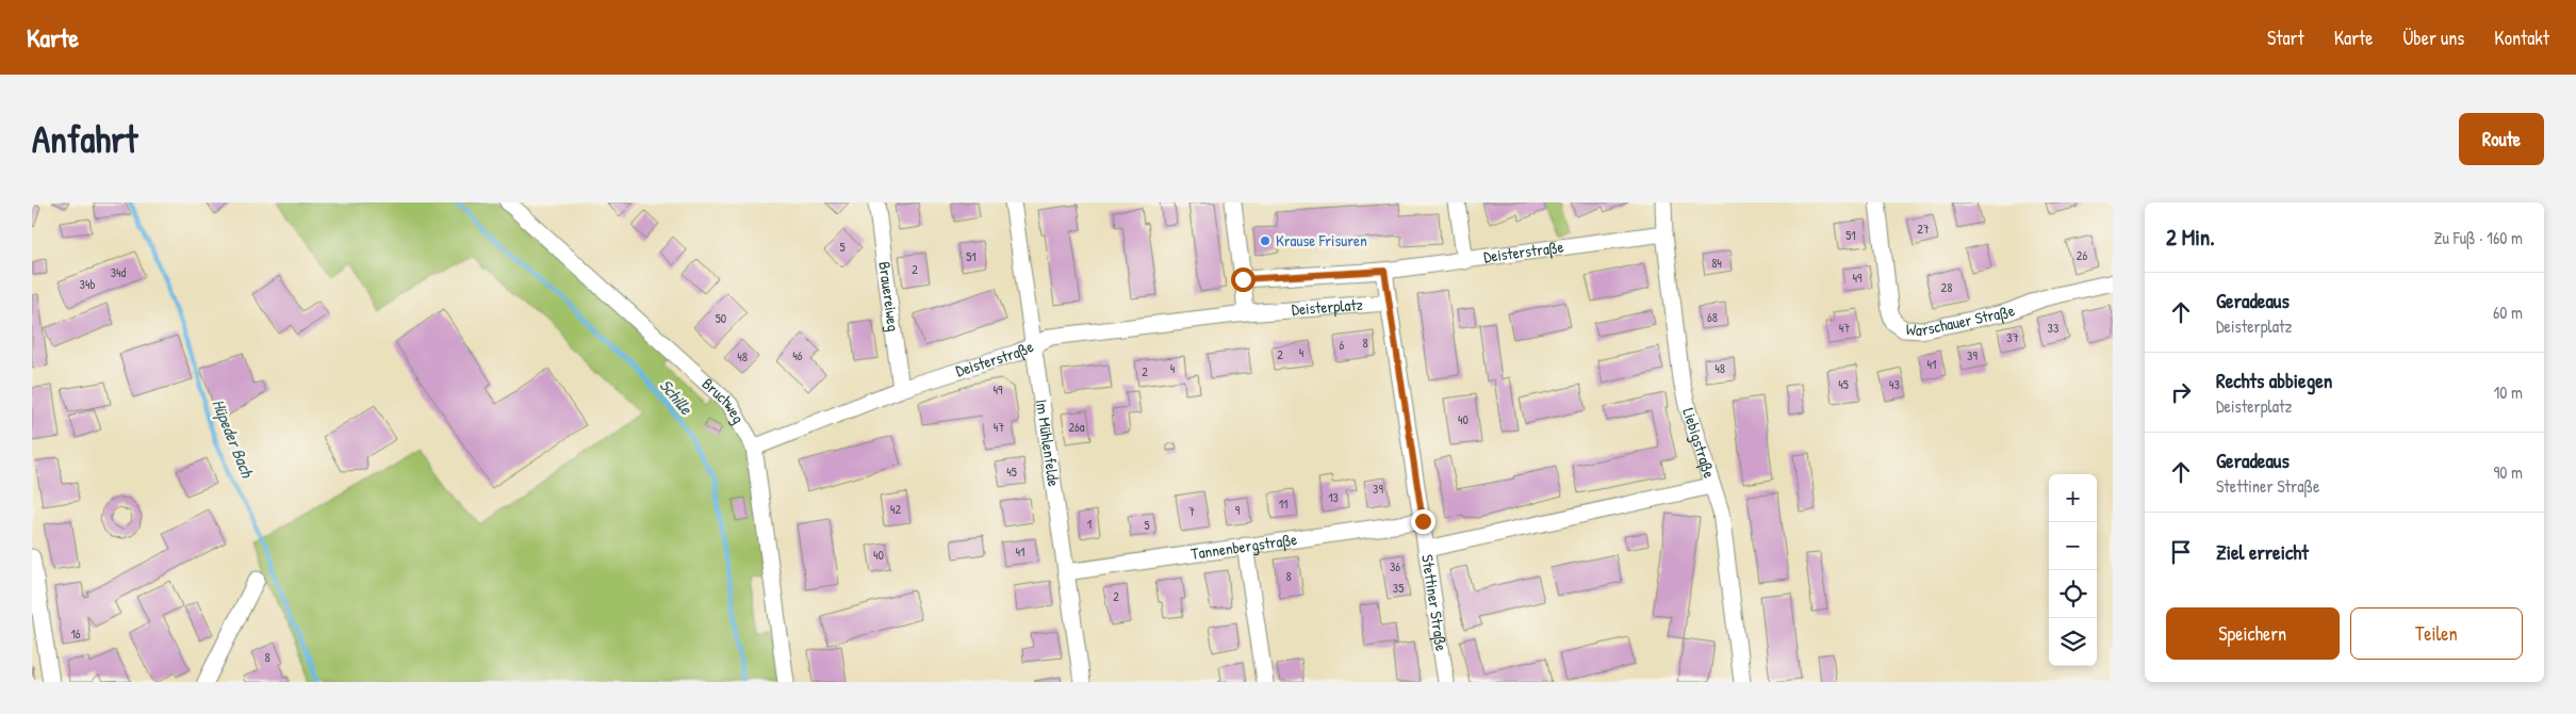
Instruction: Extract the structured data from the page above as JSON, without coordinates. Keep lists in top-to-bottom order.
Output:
{
  "streets": {
    "street": [
      "Deisterstraße",
      "Brauereiweg",
      "Deisterplatz",
      "Warschauer Straße",
      "Bruchweg",
      "Im Mühlenfelde",
      "Liebigstraße",
      "Tannenbergstraße",
      "Stettiner Straße"
    ]
  },
  "crossings": [
    ["Deisterstraße", "Brauereiweg"],
    ["Deisterstraße", "Deisterplatz"],
    ["Deisterstraße", "Bruchweg"],
    ["Deisterstraße", "Im Mühlenfelde"],
    ["Deisterstraße", "Liebigstraße"],
    ["Deisterplatz", "Stettiner Straße"],
    ["Im Mühlenfelde", "Tannenbergstraße"],
    ["Tannenbergstraße", "Stettiner Straße"]
  ],
  "water": ["Schille", "Hüpeder Bach"],
  "places": ["Krause Frisuren"],
  "house_numbers": [
    "27",
    "51",
    "5",
    "26",
    "51",
    "84",
    "2",
    "34d",
    "49",
    "34b",
    "28",
    "68",
    "50",
    "47",
    "33",
    "37",
    "8",
    "6",
    "4",
    "2",
    "46",
    "39",
    "48",
    "41",
    "4",
    "48",
    "2",
    "45",
    "43",
    "49",
    "40",
    "47",
    "26a",
    "45",
    "39",
    "13",
    "11",
    "42",
    "9",
    "7",
    "1",
    "5",
    "41",
    "40",
    "36",
    "8",
    "35",
    "2",
    "16",
    "8"
  ],
  "page": {
    "header": "Karte",
    "nav": [
      "Start",
      "Karte",
      "Über uns",
      "Kontakt"
    ],
    "buttons": [
      "Route",
      ["Speichern", "Teilen"]
    ],
    "title": "Anfahrt",
    "heading": ["2 Min.", "Zu Fuß · 160 m"],
    "list": [
      ["Geradeaus", "Deisterplatz", "60 m"],
      ["Rechts abbiegen", "Deisterplatz", "10 m"],
      ["Geradeaus", "Stettiner Straße", "90 m"],
      "Ziel erreicht"
    ],
    "map_buttons": ["+", "−"]
  }
}
